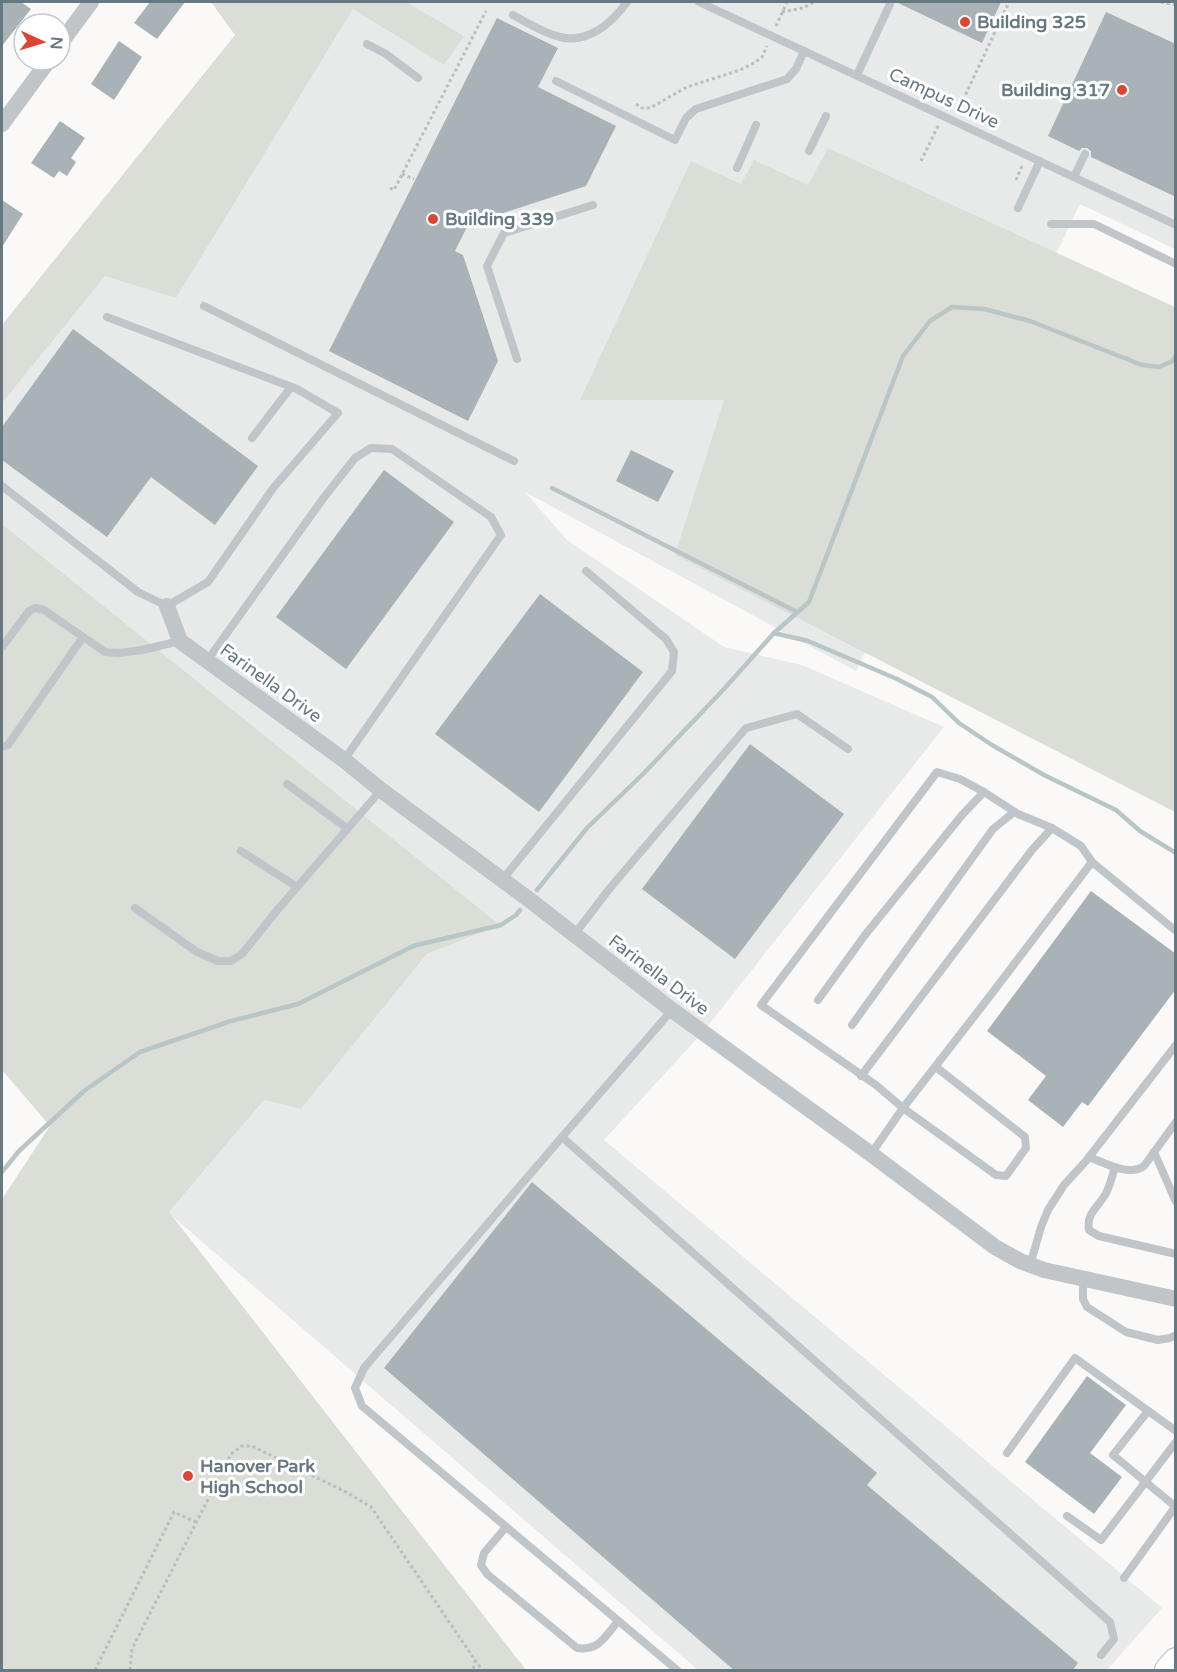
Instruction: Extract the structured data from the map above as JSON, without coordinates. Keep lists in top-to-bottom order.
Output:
{
  "streets": {
    "street": ["Farinella Drive"],
    "lane": ["Campus Drive"]
  },
  "places": [
    "Building 325",
    "Building 317",
    "Building 339",
    "Hanover Park High School"
  ],
  "north": "right"
}
